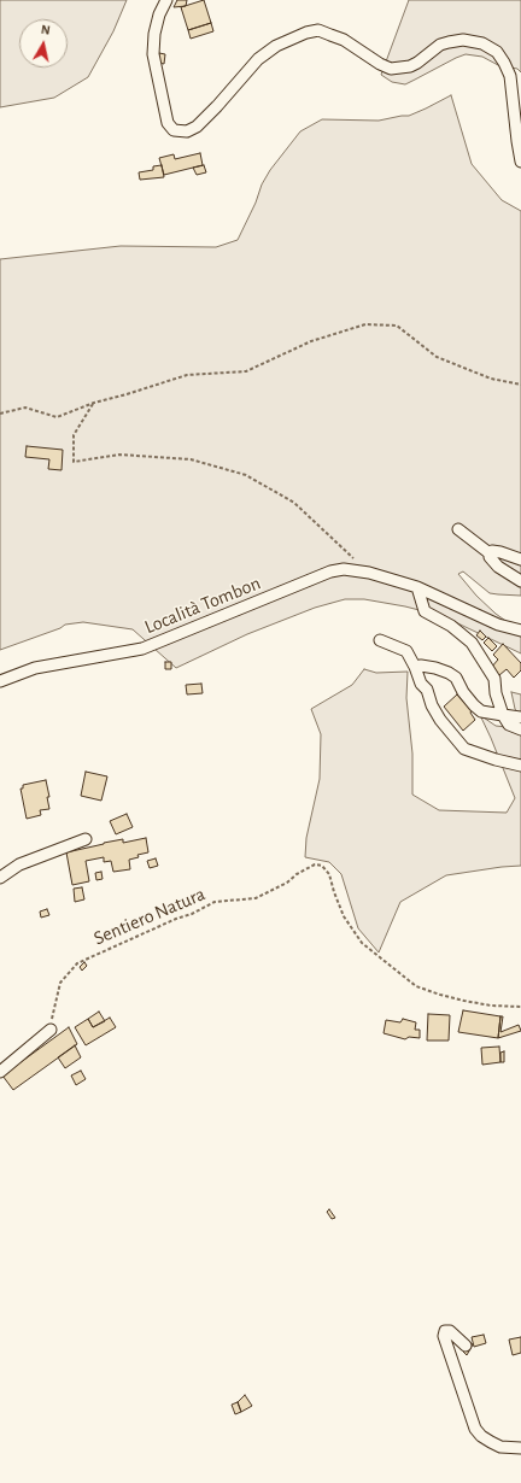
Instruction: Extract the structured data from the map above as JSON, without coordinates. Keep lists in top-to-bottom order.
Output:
{
  "streets": {
    "street": ["Località Tombon"],
    "path": ["Sentiero Natura"]
  },
  "north": "top"
}
